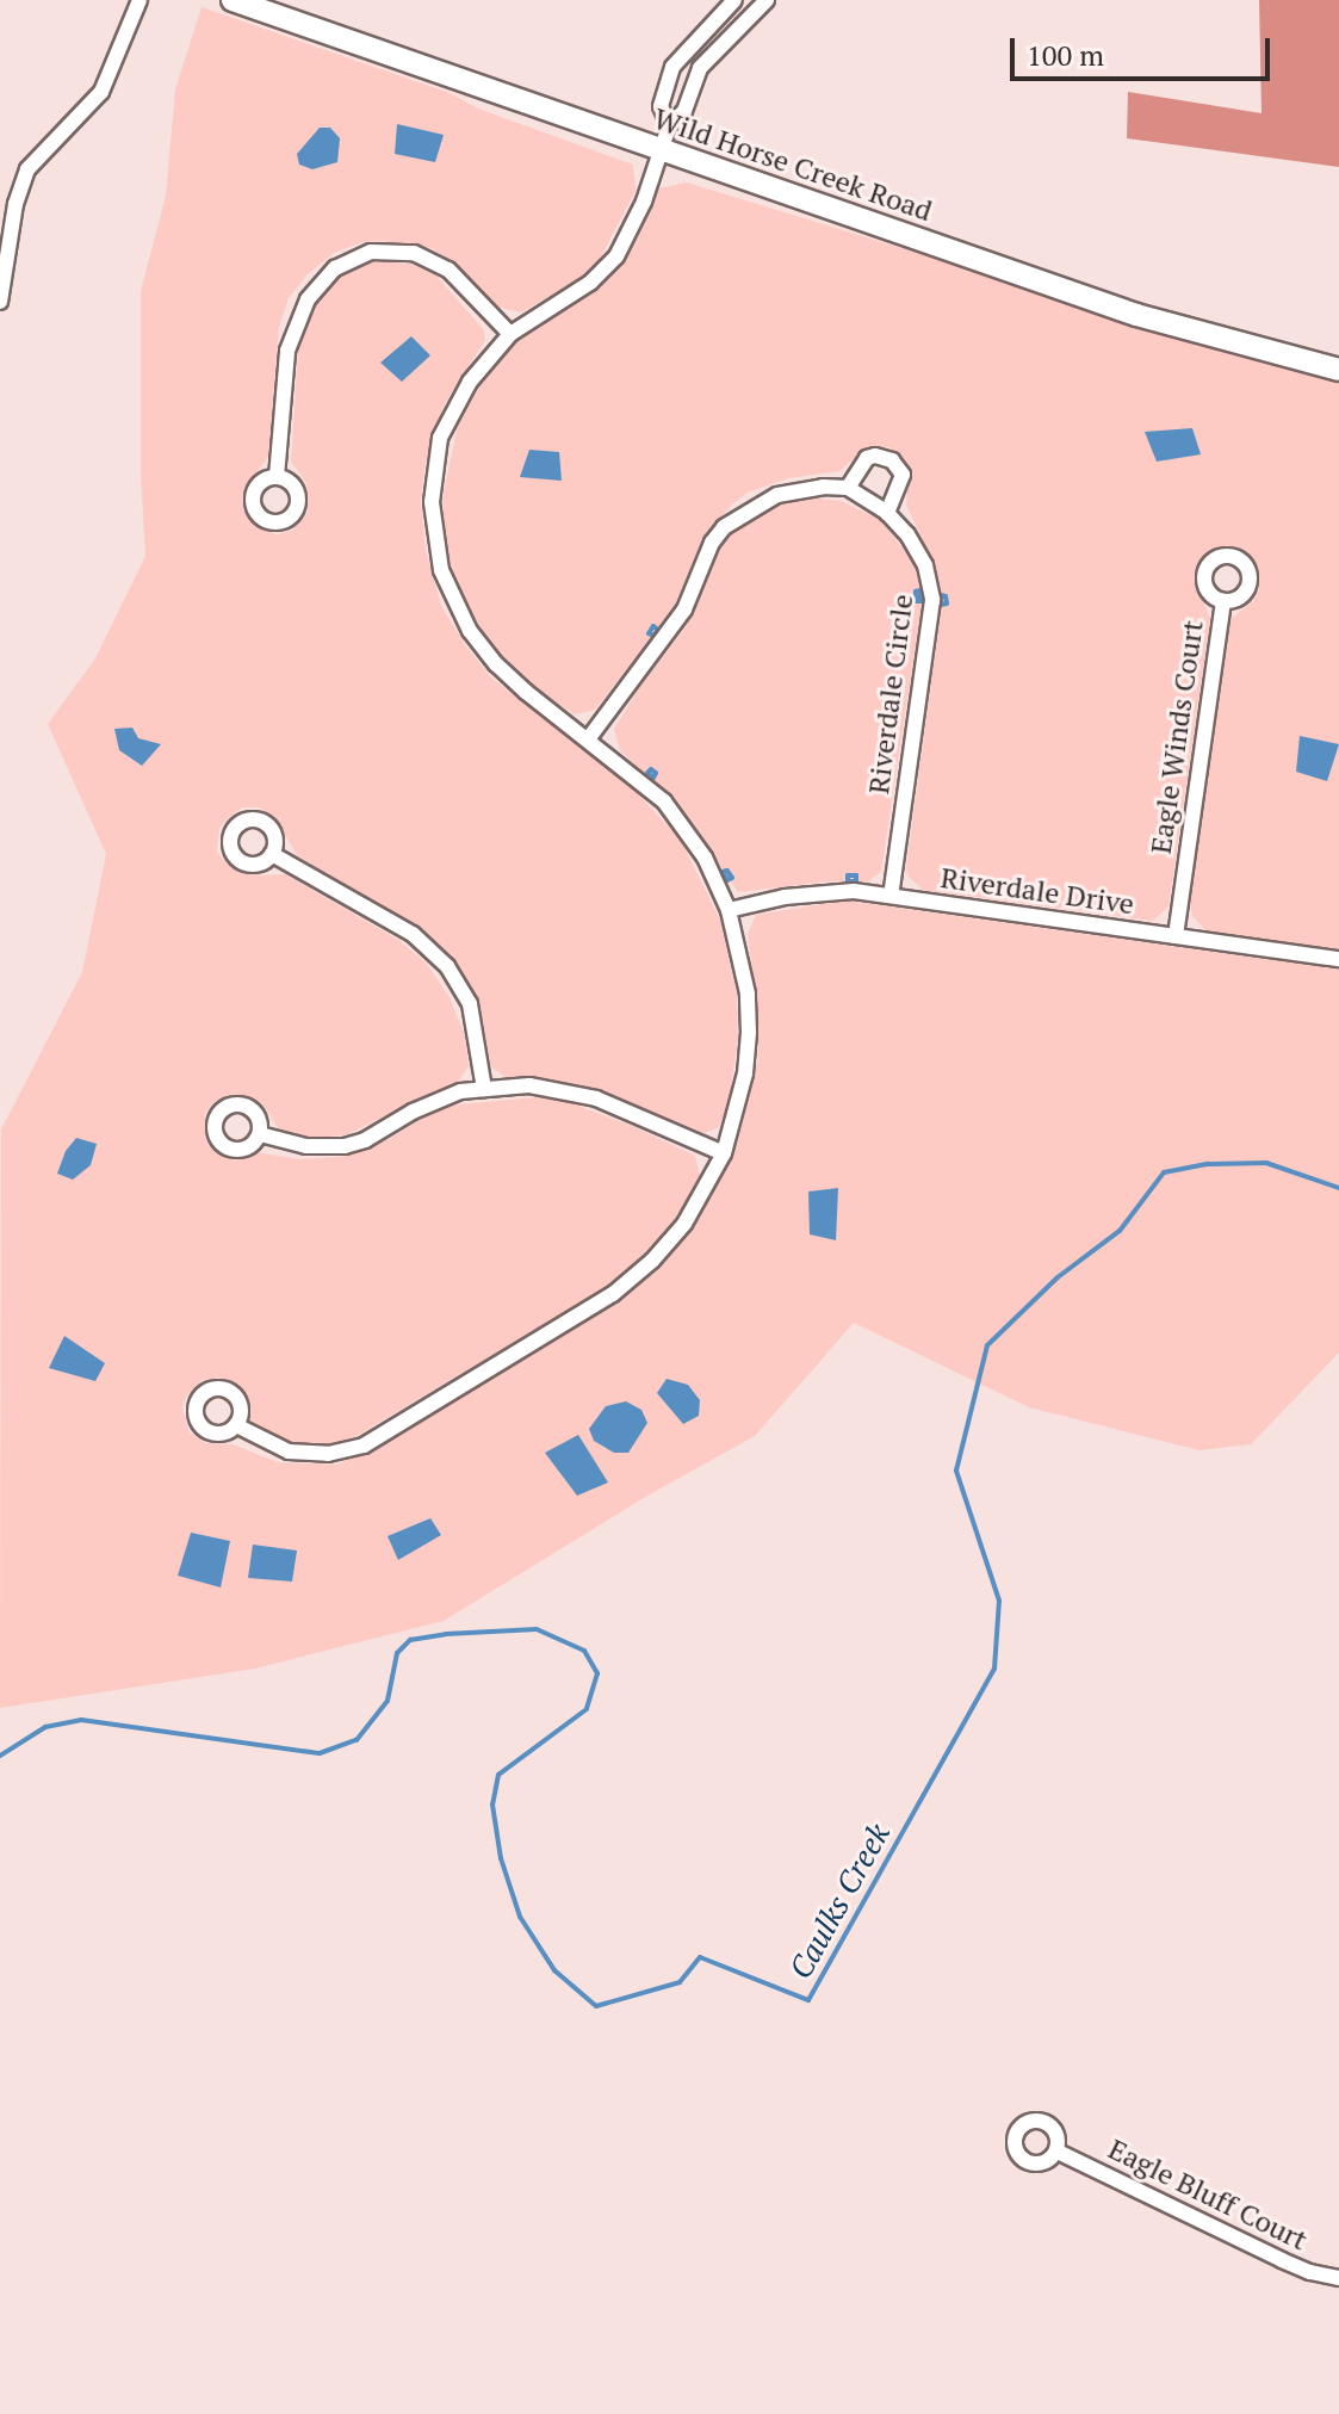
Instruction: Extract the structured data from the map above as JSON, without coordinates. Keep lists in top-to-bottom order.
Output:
{
  "streets": {
    "main road": ["Wild Horse Creek Road"],
    "street": [
      "Riverdale Circle",
      "Eagle Winds Court",
      "Riverdale Drive",
      "Eagle Bluff Court"
    ]
  },
  "crossings": [
    ["Riverdale Circle", "Riverdale Drive"],
    ["Eagle Winds Court", "Riverdale Drive"]
  ],
  "water": ["Caulks Creek"],
  "scale_bar": "100 m"
}
